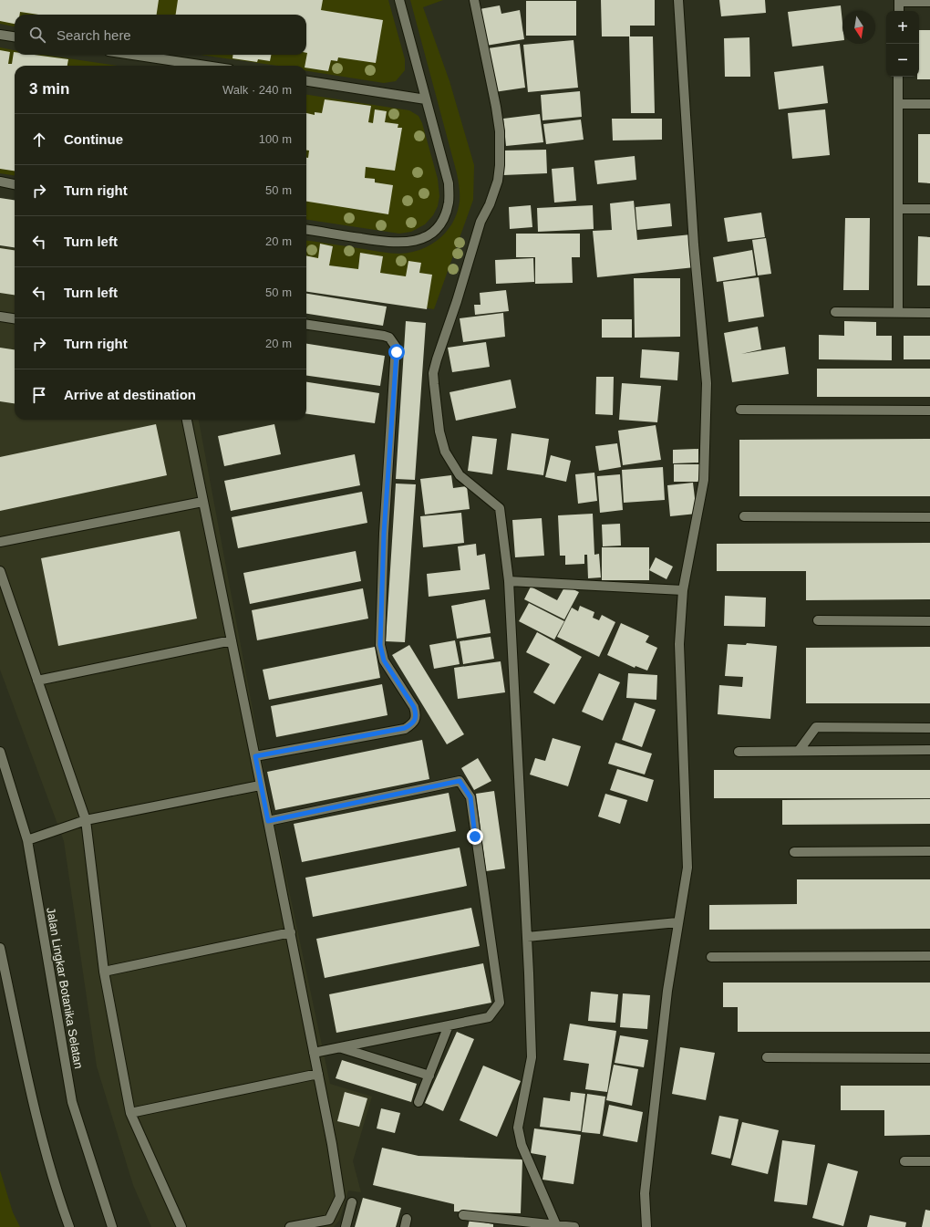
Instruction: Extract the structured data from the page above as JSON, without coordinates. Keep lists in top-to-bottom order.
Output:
{
  "streets": {
    "street": ["Jalan Lingkar Botanika Selatan"]
  },
  "north": "bottom",
  "page": {
    "map_buttons": ["+", "−"],
    "search": "Search here",
    "heading": ["3 min", "Walk · 240 m"],
    "list": [
      ["Continue", "100 m"],
      ["Turn right", "50 m"],
      ["Turn left", "20 m"],
      ["Turn left", "50 m"],
      ["Turn right", "20 m"],
      "Arrive at destination"
    ]
  }
}
